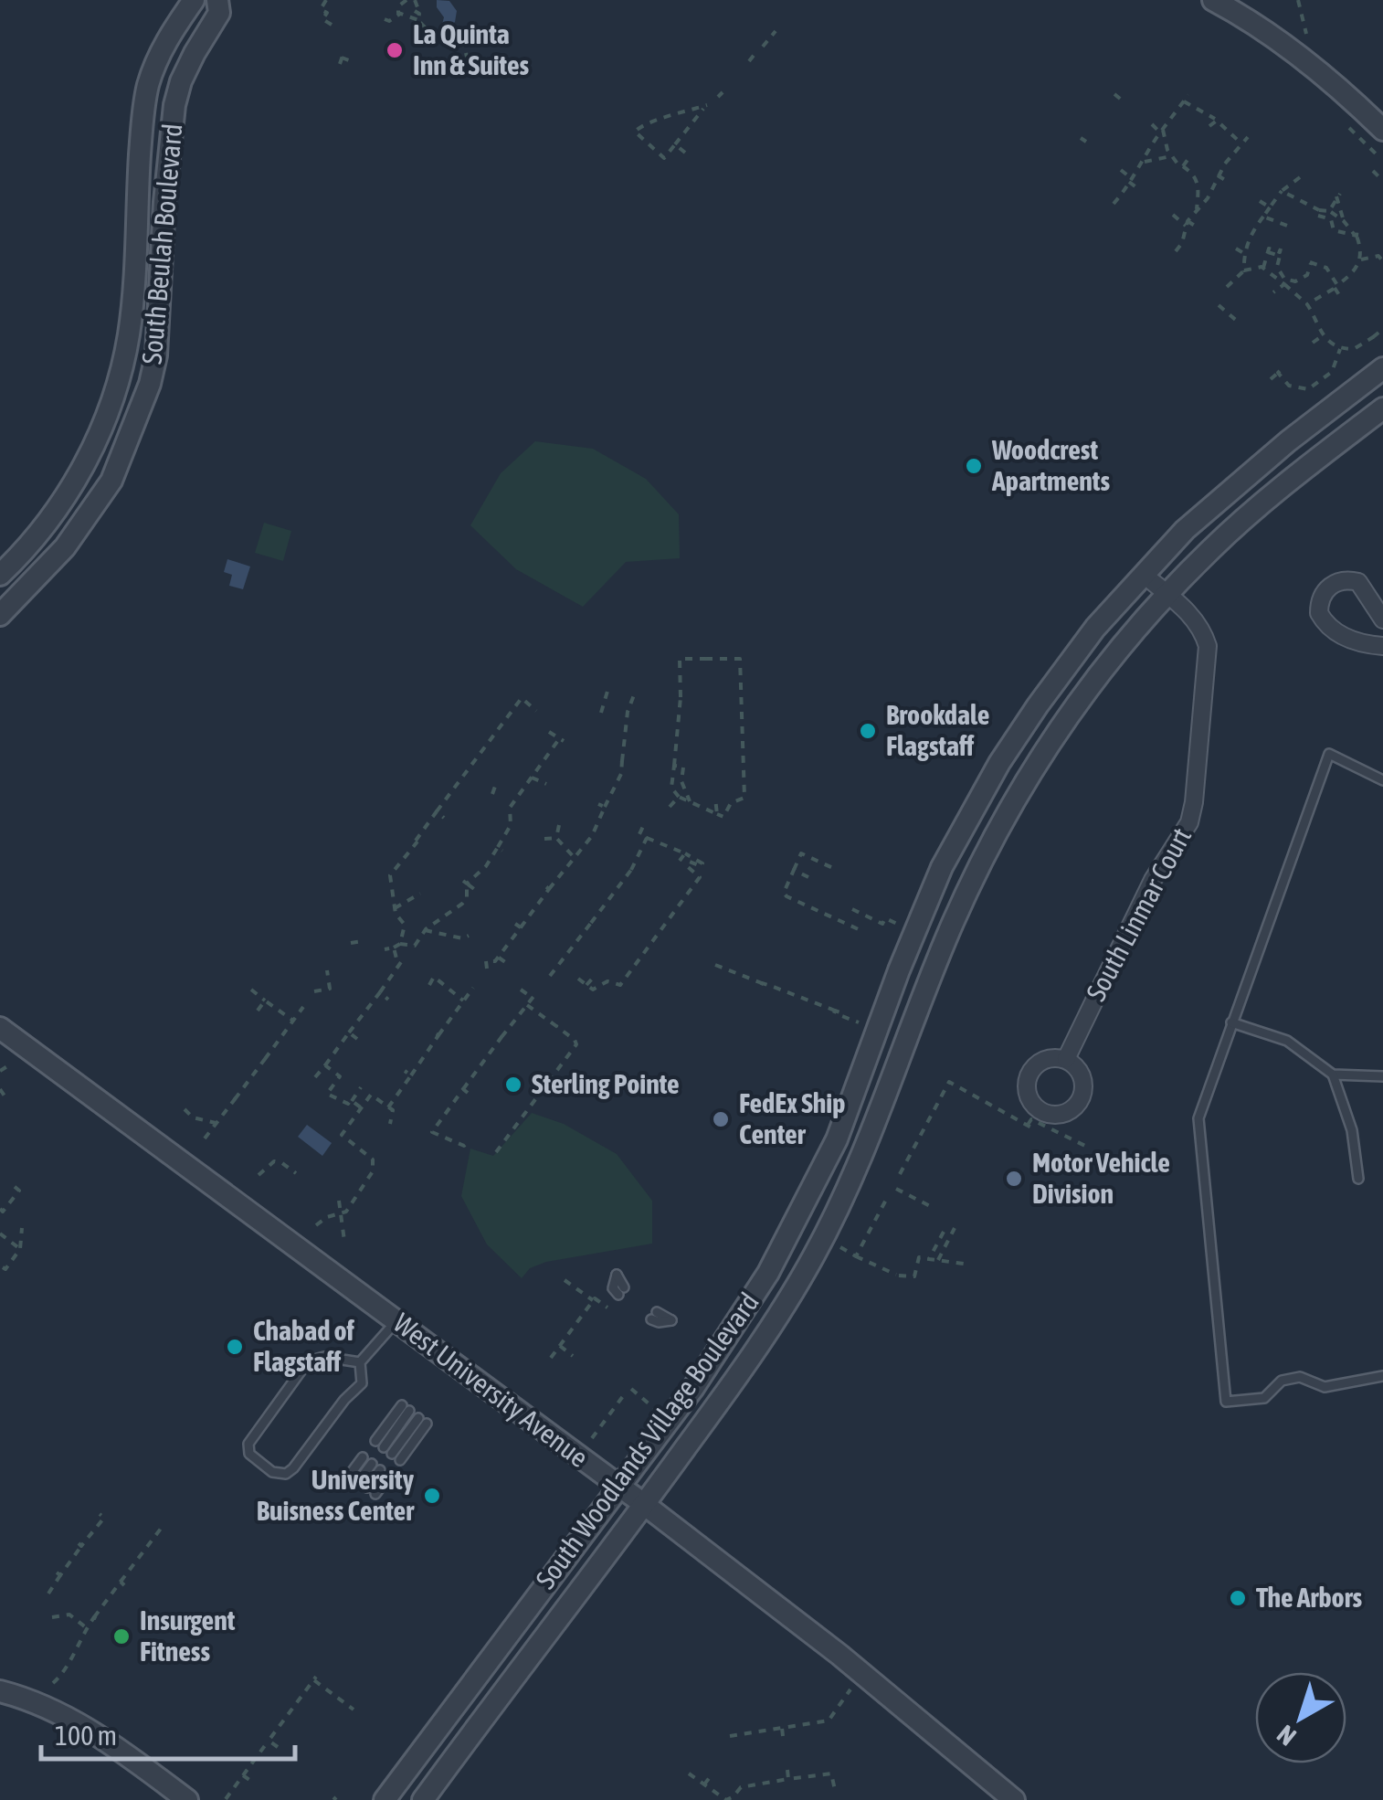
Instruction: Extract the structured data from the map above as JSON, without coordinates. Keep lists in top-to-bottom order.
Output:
{
  "streets": {
    "street": [
      "South Beulah Boulevard",
      "South Linmar Court",
      "West University Avenue",
      "South Woodlands Village Boulevard"
    ]
  },
  "crossings": [
    ["South Linmar Court", "South Woodlands Village Boulevard"],
    ["West University Avenue", "South Woodlands Village Boulevard"]
  ],
  "places": [
    "La Quinta Inn & Suites",
    "Woodcrest Apartments",
    "Brookdale Flagstaff",
    "Sterling Pointe",
    "FedEx Ship Center",
    "Motor Vehicle Division",
    "Chabad of Flagstaff",
    "University Buisness Center",
    "The Arbors",
    "Insurgent Fitness"
  ],
  "scale_bar": "100 m",
  "north": "bottom left"
}
